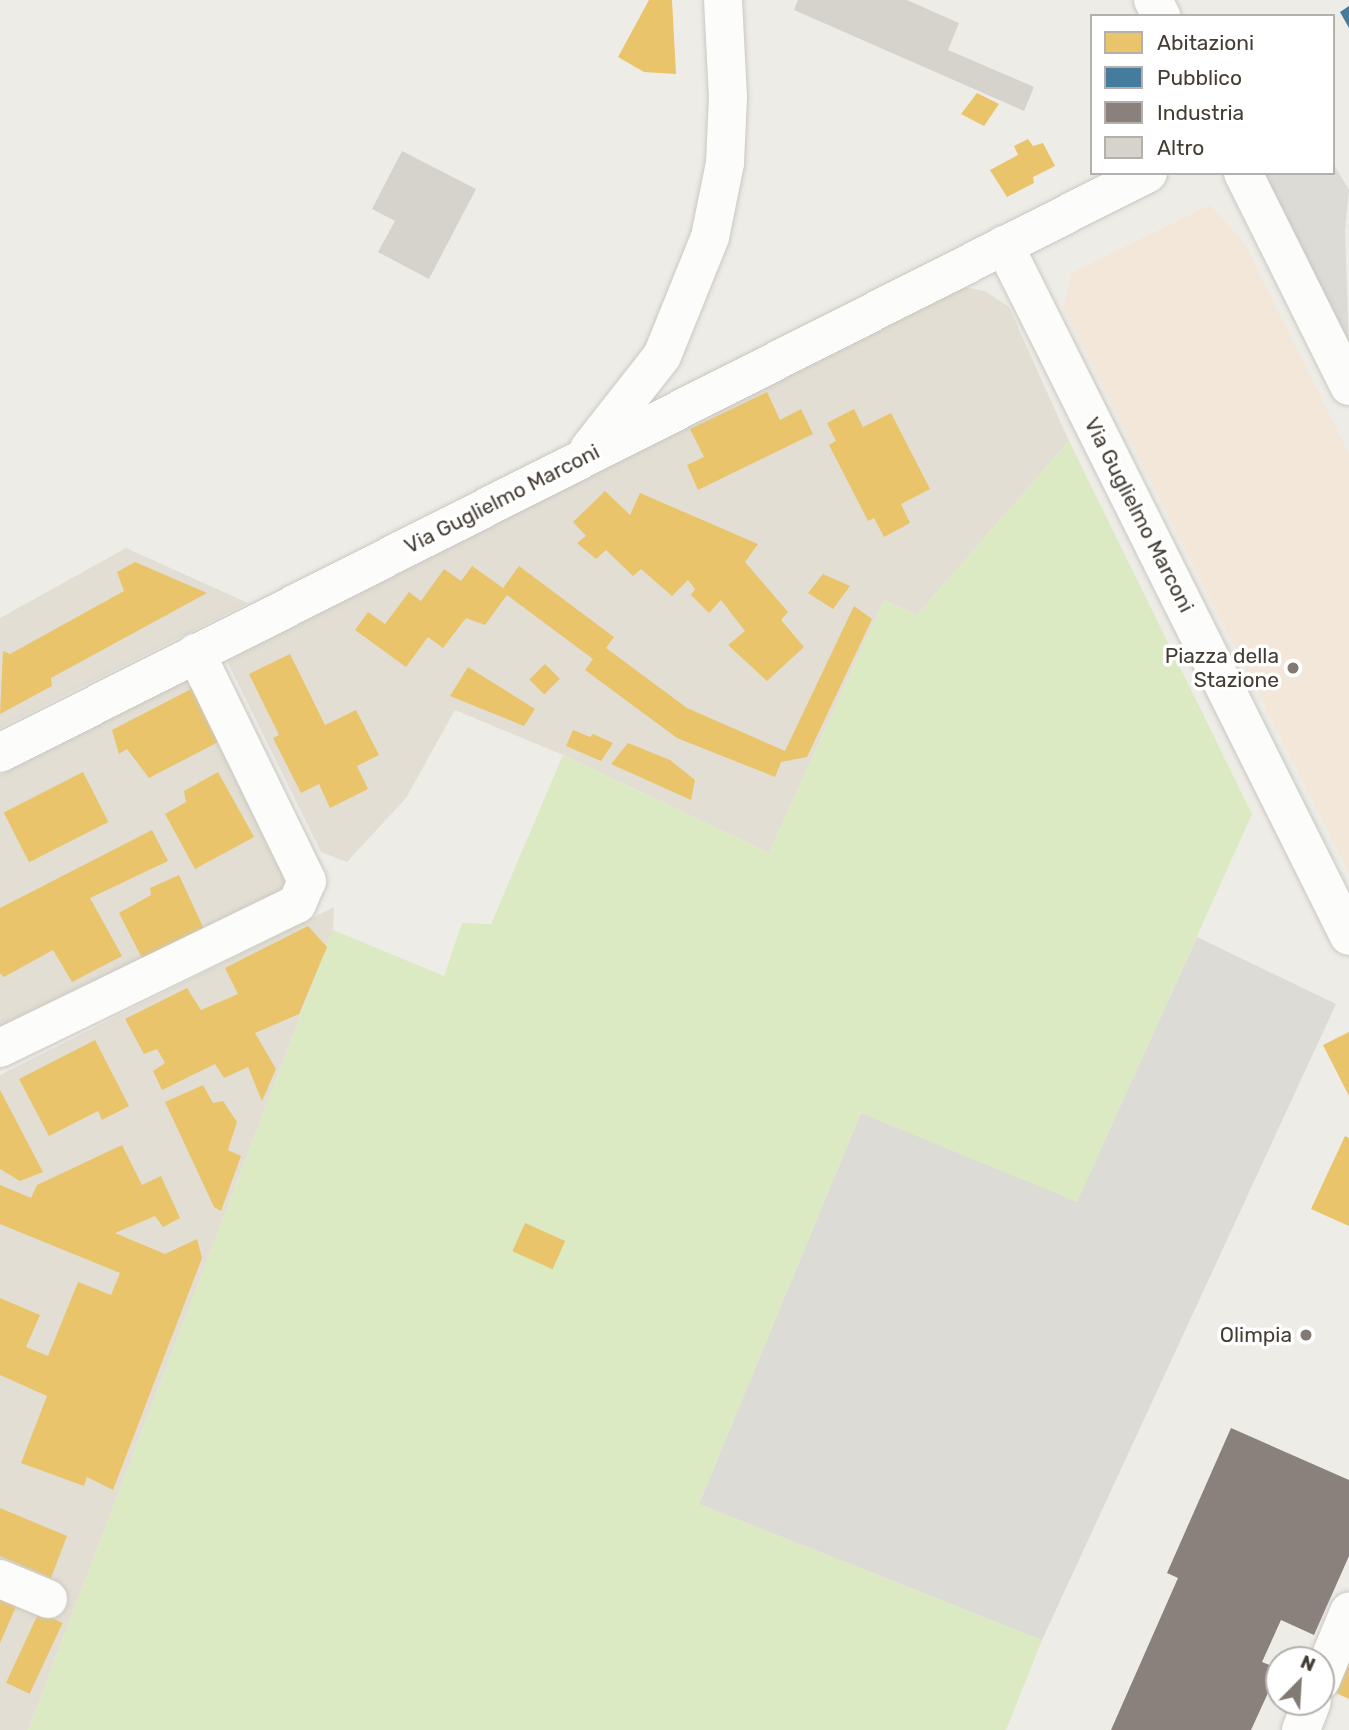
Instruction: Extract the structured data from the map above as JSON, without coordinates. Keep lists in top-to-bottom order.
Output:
{
  "streets": {
    "street": ["Via Guglielmo Marconi"]
  },
  "places": ["Piazza della Stazione", "Olimpia"],
  "legend": [
    "Abitazioni",
    "Pubblico",
    "Industria",
    "Altro"
  ],
  "north": "top right"
}
